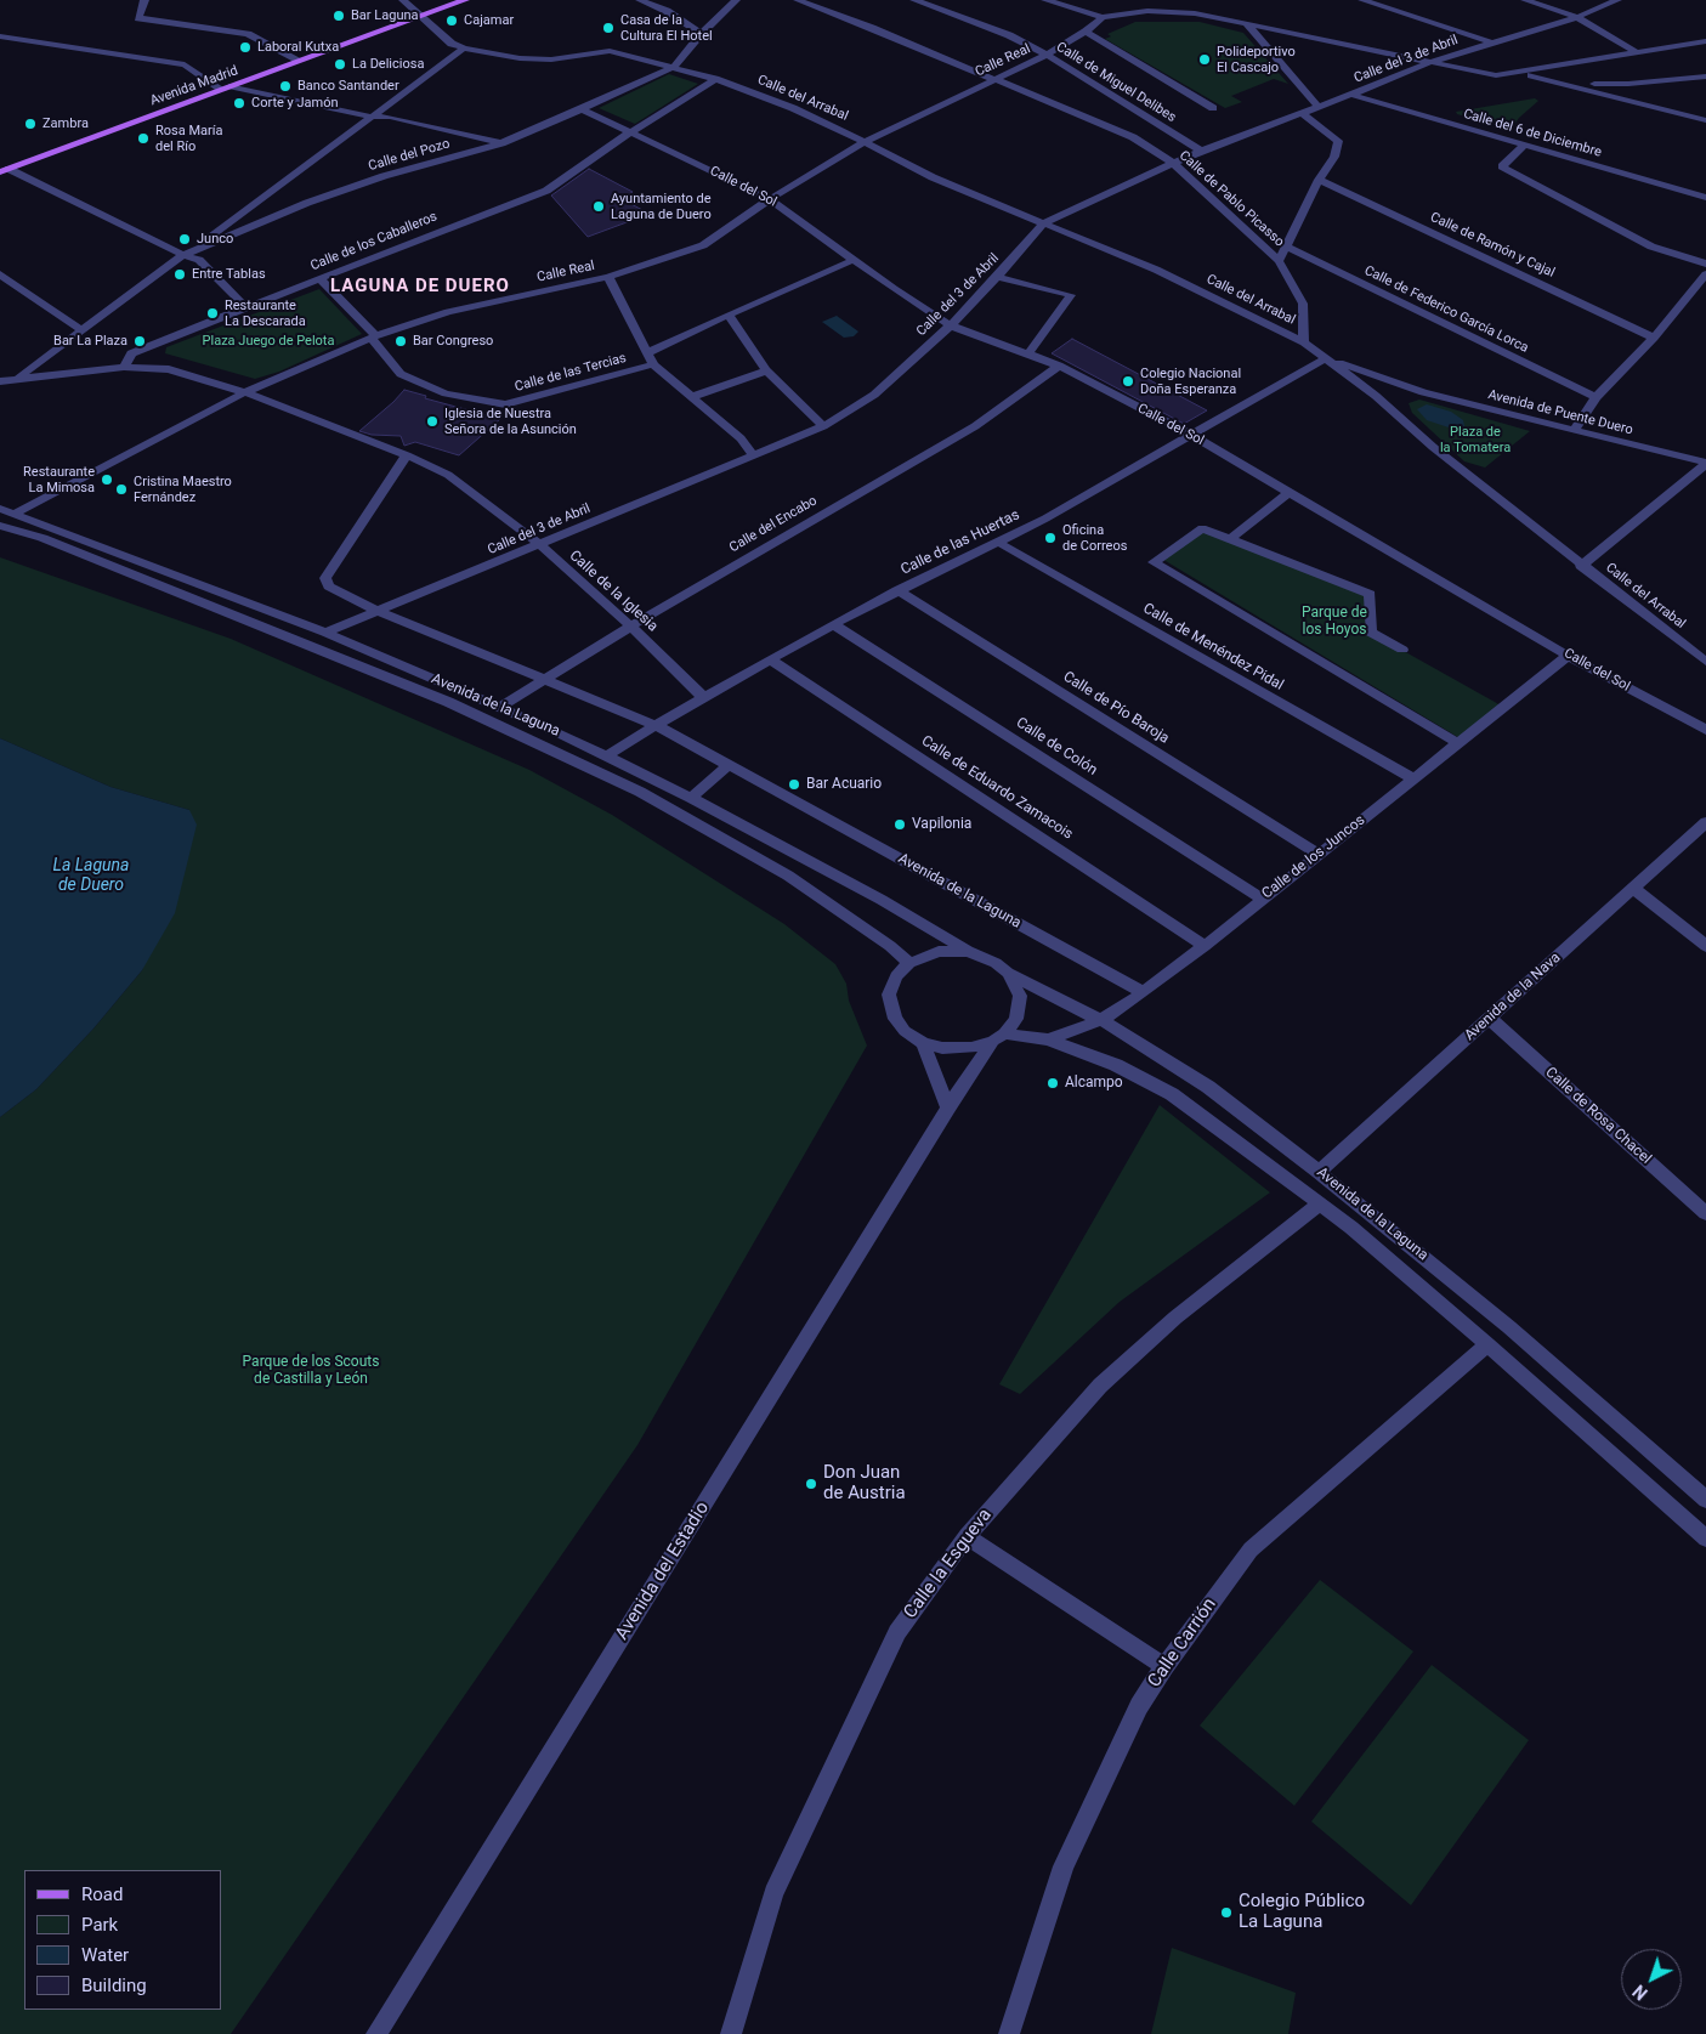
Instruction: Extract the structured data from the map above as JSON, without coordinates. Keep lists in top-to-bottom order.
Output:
{
  "streets": {
    "main road": ["Avenida Madrid"],
    "street": [
      "Calle del 3 de Abril",
      "Calle Real",
      "Calle de Miguel Delibes",
      "Calle del Arrabal",
      "Calle del 6 de Diciembre",
      "Calle del Pozo",
      "Calle del Sol",
      "Calle de Pablo Picasso",
      "Calle de los Caballeros",
      "Calle de Ramón y Cajal",
      "Calle de Federico García Lorca",
      "Calle de las Tercias",
      "Avenida de Puente Duero",
      "Calle del Encabo",
      "Calle de las Huertas",
      "Calle de la Iglesia",
      "Calle de Menéndez Pidal",
      "Avenida de la Laguna",
      "Calle de Pío Baroja",
      "Calle de Colón",
      "Calle de Eduardo Zamacois",
      "Calle de los Juncos",
      "Avenida de la Nava",
      "Calle de Rosa Chacel",
      "Calle la Esgueva",
      "Avenida del Estadio",
      "Calle Carrión"
    ]
  },
  "crossings": [
    ["Calle del 3 de Abril", "Calle de Miguel Delibes"],
    ["Calle del 3 de Abril", "Calle del Arrabal"],
    ["Calle del 3 de Abril", "Calle del 6 de Diciembre"],
    ["Calle del 3 de Abril", "Calle del Sol"],
    ["Calle del 3 de Abril", "Calle de Pablo Picasso"],
    ["Calle del 3 de Abril", "Calle de la Iglesia"],
    ["Calle del 3 de Abril", "Avenida de la Laguna"],
    ["Calle Real", "Calle de Miguel Delibes"],
    ["Calle Real", "Calle del Arrabal"],
    ["Calle Real", "Calle del Sol"],
    ["Calle Real", "Calle de Pablo Picasso"],
    ["Calle Real", "Calle de las Tercias"],
    ["Calle Real", "Calle de la Iglesia"],
    ["Calle Real", "Avenida de la Laguna"],
    ["Calle del Arrabal", "Calle del Pozo"],
    ["Calle del Arrabal", "Calle de Pablo Picasso"],
    ["Calle del Arrabal", "Calle de los Caballeros"],
    ["Calle del Arrabal", "Avenida de Puente Duero"],
    ["Calle del Arrabal", "Calle de las Huertas"],
    ["Calle del Pozo", "Calle del Sol"],
    ["Calle del Sol", "Calle de los Caballeros"],
    ["Calle del Sol", "Calle de las Tercias"],
    ["Calle del Sol", "Calle del Encabo"],
    ["Calle del Sol", "Calle de las Huertas"],
    ["Calle del Sol", "Calle de los Juncos"],
    ["Calle de los Caballeros", "Calle de las Tercias"],
    ["Calle de los Caballeros", "Calle de la Iglesia"],
    ["Avenida de Puente Duero", "Calle de las Huertas"],
    ["Calle del Encabo", "Calle de la Iglesia"],
    ["Calle del Encabo", "Avenida de la Laguna"],
    ["Calle de las Huertas", "Calle de la Iglesia"],
    ["Calle de las Huertas", "Calle de Menéndez Pidal"],
    ["Calle de las Huertas", "Avenida de la Laguna"],
    ["Calle de las Huertas", "Calle de Pío Baroja"],
    ["Calle de las Huertas", "Calle de Colón"],
    ["Calle de las Huertas", "Calle de Eduardo Zamacois"],
    ["Calle de la Iglesia", "Avenida de la Laguna"],
    ["Calle de Menéndez Pidal", "Calle de los Juncos"],
    ["Avenida de la Laguna", "Calle de los Juncos"],
    ["Avenida de la Laguna", "Avenida de la Nava"],
    ["Avenida de la Laguna", "Calle la Esgueva"],
    ["Avenida de la Laguna", "Avenida del Estadio"],
    ["Avenida de la Laguna", "Calle Carrión"],
    ["Calle de Pío Baroja", "Calle de los Juncos"],
    ["Calle de Colón", "Calle de los Juncos"],
    ["Calle de Eduardo Zamacois", "Calle de los Juncos"],
    ["Avenida de la Nava", "Calle de Rosa Chacel"]
  ],
  "districts": ["LAGUNA DE DUERO"],
  "water": ["La Laguna de Duero"],
  "parks": [
    "Plaza Juego de Pelota",
    "Plaza de la Tomatera",
    "Parque de los Hoyos",
    "Parque de los Scouts de Castilla y León"
  ],
  "places": [
    "Bar Laguna",
    "Cajamar",
    "Casa de la Cultura El Hotel",
    "Laboral Kutxa",
    "Polideportivo El Cascajo",
    "La Deliciosa",
    "Banco Santander",
    "Corte y Jamón",
    "Zambra",
    "Rosa María del Río",
    "Ayuntamiento de Laguna de Duero",
    "Junco",
    "Entre Tablas",
    "Restaurante La Descarada",
    "Bar La Plaza",
    "Bar Congreso",
    "Colegio Nacional Doña Esperanza",
    "Iglesia de Nuestra Señora de la Asunción",
    "Restaurante La Mimosa",
    "Cristina Maestro Fernández",
    "Oficina de Correos",
    "Bar Acuario",
    "Vapilonia",
    "Alcampo",
    "Don Juan de Austria",
    "Colegio Público La Laguna"
  ],
  "legend": [
    "Road",
    "Park",
    "Water",
    "Building"
  ],
  "north": "bottom left"
}
